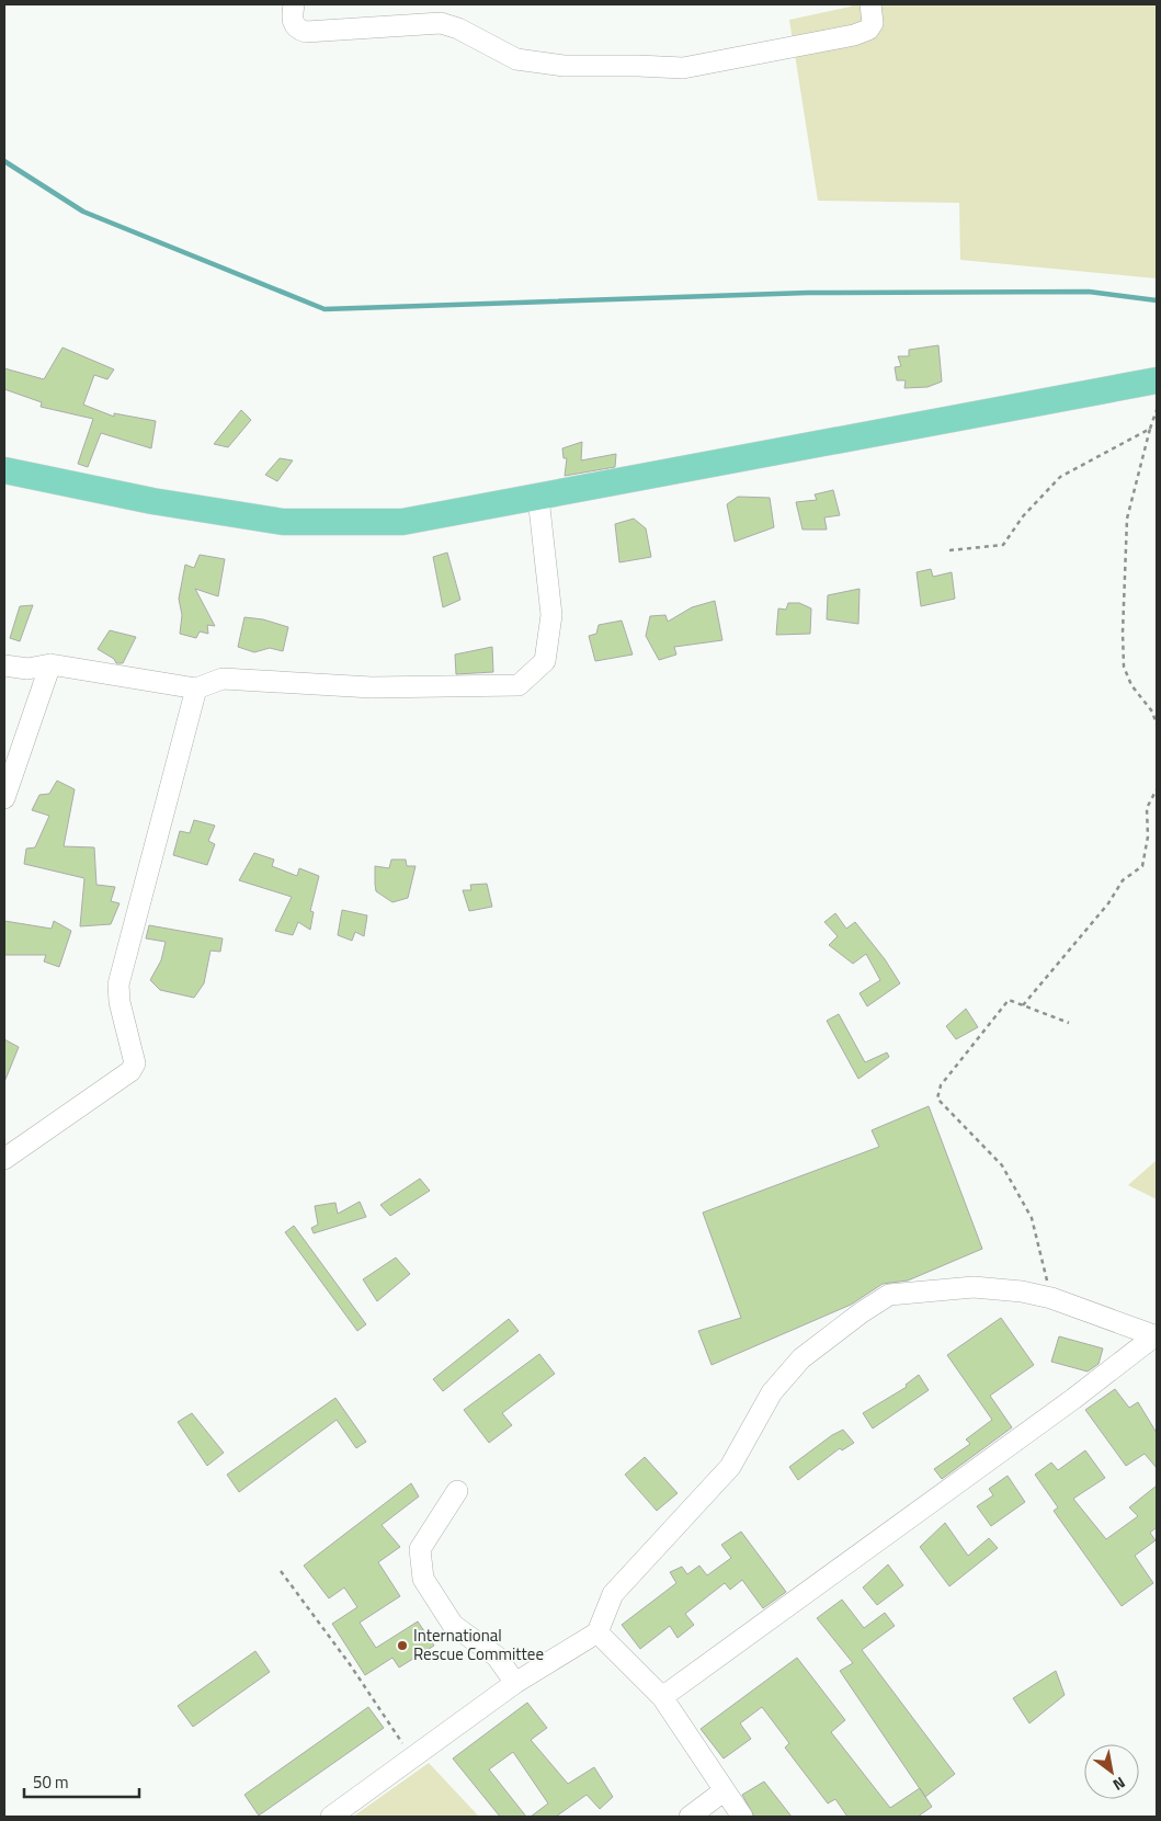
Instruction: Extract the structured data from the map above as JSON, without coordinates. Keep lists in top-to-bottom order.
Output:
{
  "places": ["International Rescue Committee"],
  "scale_bar": "50 m",
  "north": "bottom right"
}
